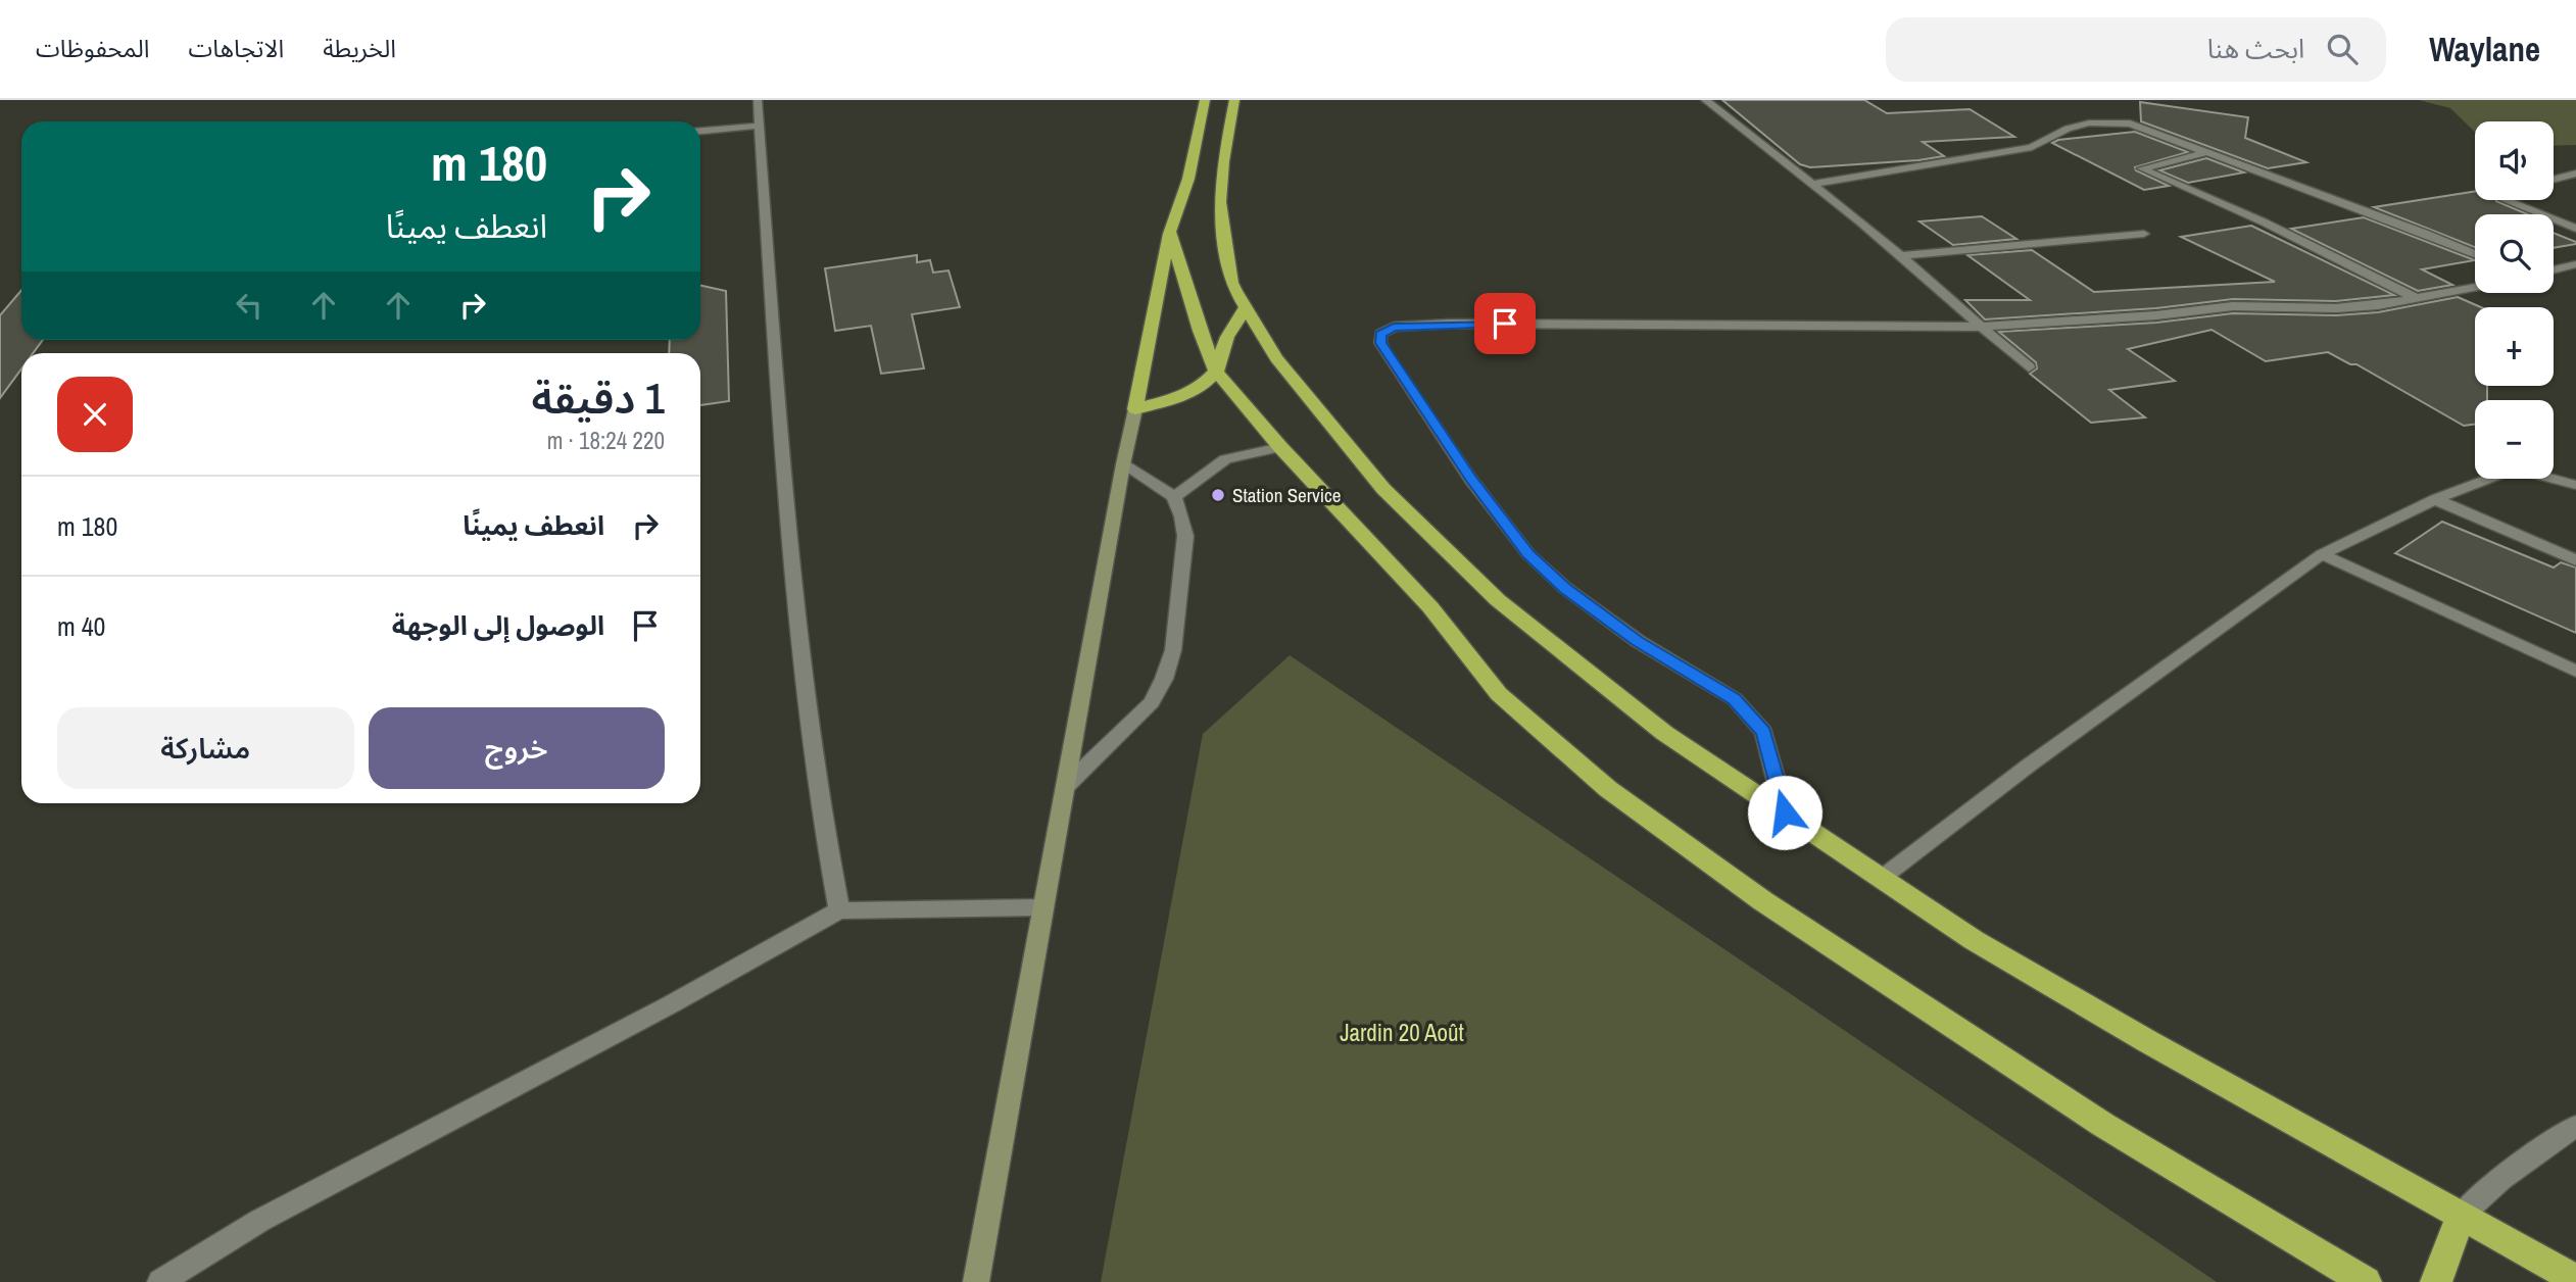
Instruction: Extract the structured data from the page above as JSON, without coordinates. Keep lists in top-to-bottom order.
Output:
{
  "parks": ["Jardin 20 Août"],
  "places": ["Station Service"],
  "page": {
    "header": "Waylane",
    "search": "ابحث هنا",
    "nav": ["الخريطة", "الاتجاهات", "المحفوظات"],
    "map_buttons": ["+", "−"],
    "turn": ["180 m", "انعطف يمينًا"],
    "heading": ["1 دقيقة", "220 m · 18:24"],
    "list": [
      {
        "name": "انعطف يمينًا",
        "value": "180 m"
      },
      {
        "name": "الوصول إلى الوجهة",
        "value": "40 m"
      }
    ],
    "buttons": ["خروج", "مشاركة"]
  }
}
